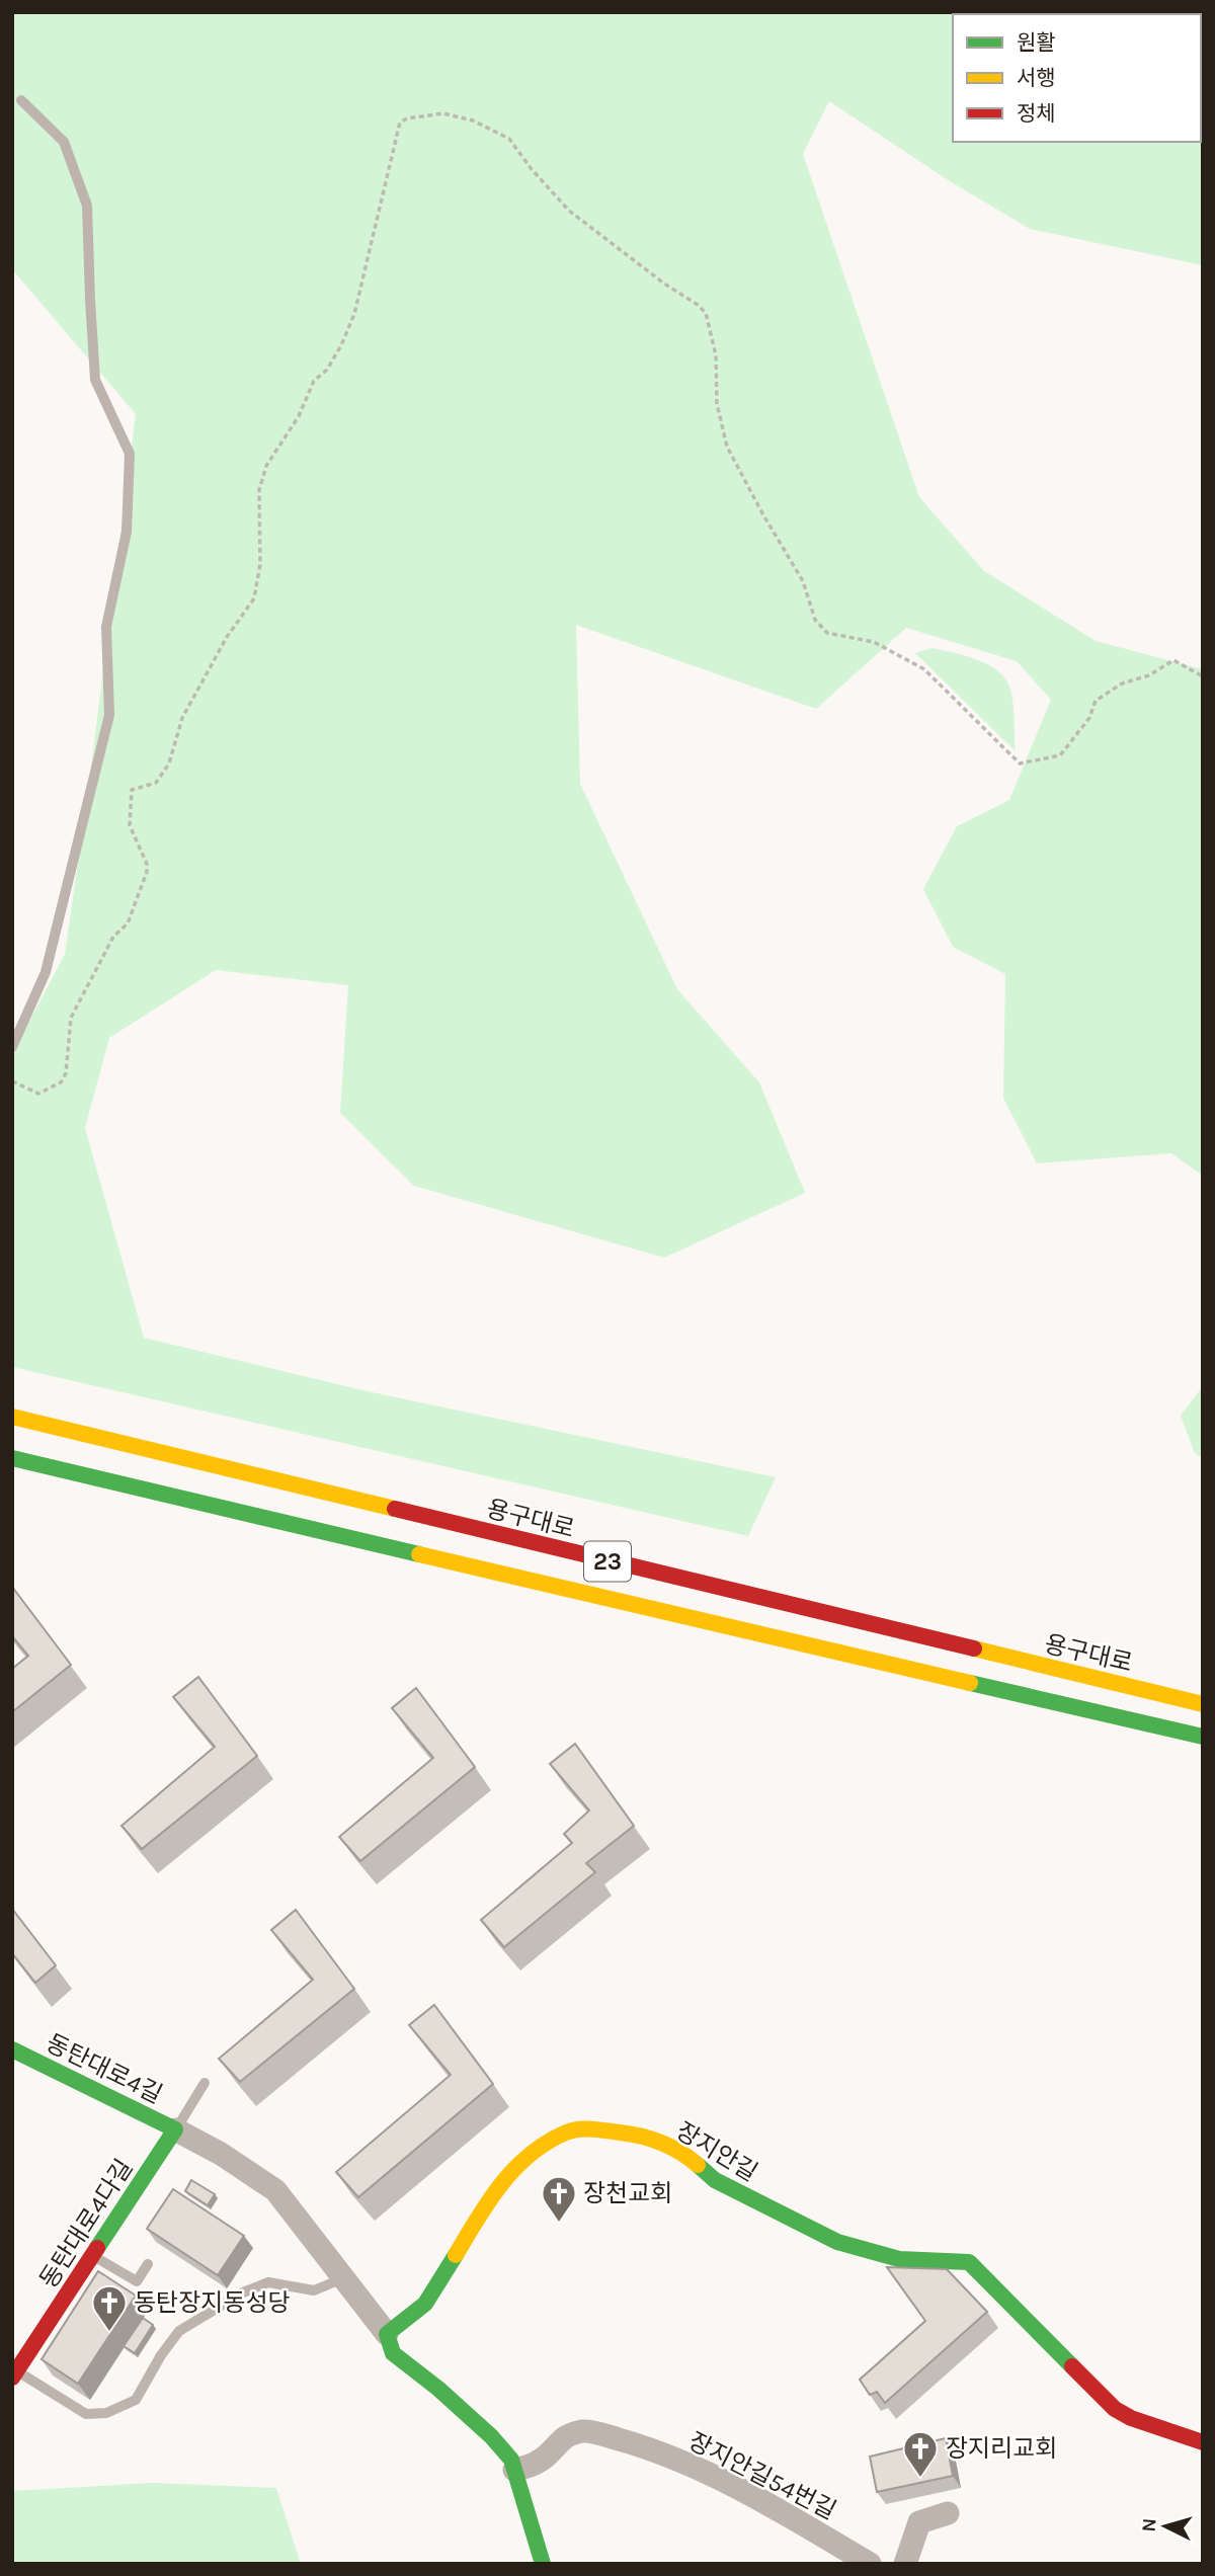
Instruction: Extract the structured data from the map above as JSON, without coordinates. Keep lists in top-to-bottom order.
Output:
{
  "streets": {
    "main road": [
      "용구대로",
      "23",
      "동탄대로4길",
      "장지안길",
      "동탄대로4다길"
    ],
    "street": ["장지안길54번길"]
  },
  "crossings": [
    ["동탄대로4길", "동탄대로4다길"]
  ],
  "places": {
    "church": ["장천교회", "동탄장지동성당", "장지리교회"]
  },
  "legend": ["원활", "서행", "정체"],
  "north": "left"
}
